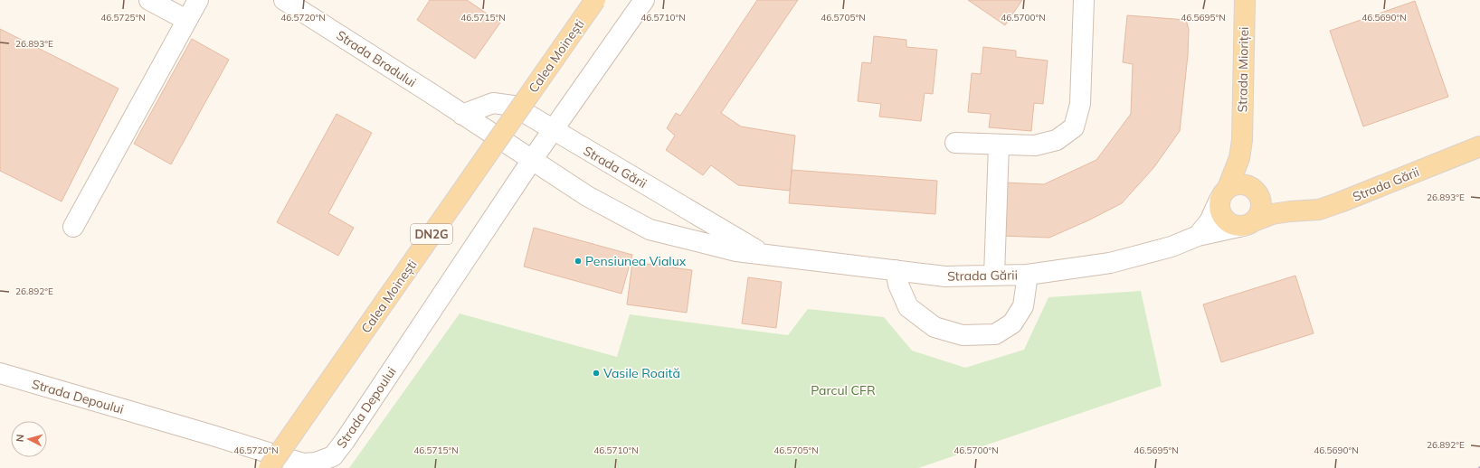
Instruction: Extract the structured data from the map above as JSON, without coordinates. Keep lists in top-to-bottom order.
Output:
{
  "streets": {
    "main road": [
      "Calea Moinești",
      "Strada Mioriței",
      "Strada Gării",
      "DN2G"
    ],
    "street": ["Strada Bradului", "Strada Depoului"]
  },
  "crossings": [
    ["Strada Bradului", "Strada Gării"],
    ["Strada Mioriței", "Strada Gării"],
    ["Strada Gării", "Strada Depoului"]
  ],
  "parks": ["Parcul CFR"],
  "places": ["Pensiunea Vialux", "Vasile Roaită"],
  "north": "left",
  "coordinates": [
    "46.5725°N",
    "46.5720°N",
    "46.5715°N",
    "46.5710°N",
    "46.5705°N",
    "46.5700°N",
    "46.5695°N",
    "46.5690°N",
    "26.893°E",
    "26.892°E"
  ]
}
